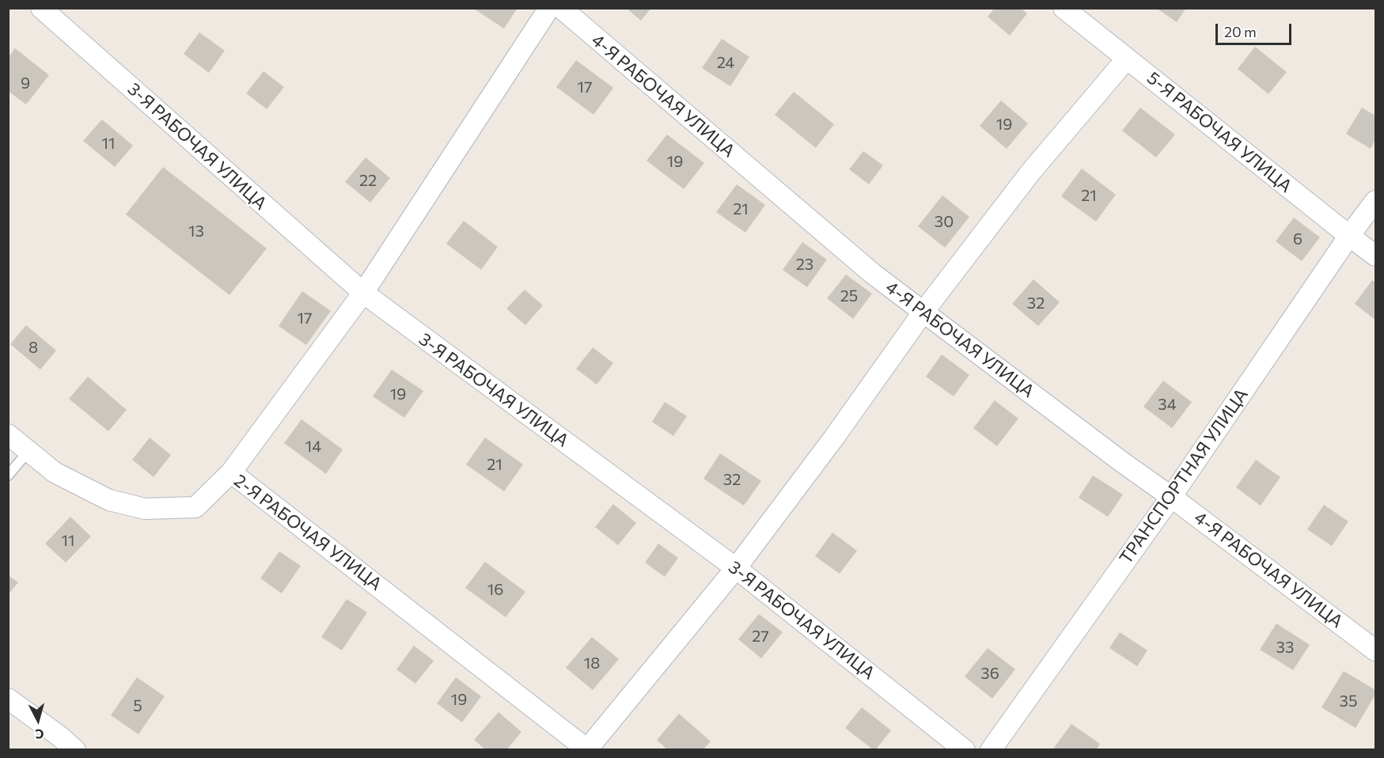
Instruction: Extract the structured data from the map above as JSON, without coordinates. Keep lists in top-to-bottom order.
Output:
{
  "streets": {
    "street": [
      "4-Я РАБОЧАЯ УЛИЦА",
      "5-Я РАБОЧАЯ УЛИЦА",
      "3-Я РАБОЧАЯ УЛИЦА",
      "ТРАНСПОРТНАЯ УЛИЦА",
      "2-Я РАБОЧАЯ УЛИЦА"
    ]
  },
  "crossings": [
    ["4-Я РАБОЧАЯ УЛИЦА", "ТРАНСПОРТНАЯ УЛИЦА"],
    ["5-Я РАБОЧАЯ УЛИЦА", "ТРАНСПОРТНАЯ УЛИЦА"]
  ],
  "house_numbers": [
    "24",
    "9",
    "17",
    "19",
    "11",
    "19",
    "22",
    "21",
    "21",
    "30",
    "13",
    "6",
    "23",
    "25",
    "32",
    "17",
    "8",
    "19",
    "34",
    "14",
    "21",
    "32",
    "11",
    "16",
    "27",
    "33",
    "18",
    "36",
    "19",
    "35",
    "5"
  ],
  "scale_bar": "20 m",
  "north": "bottom"
}
